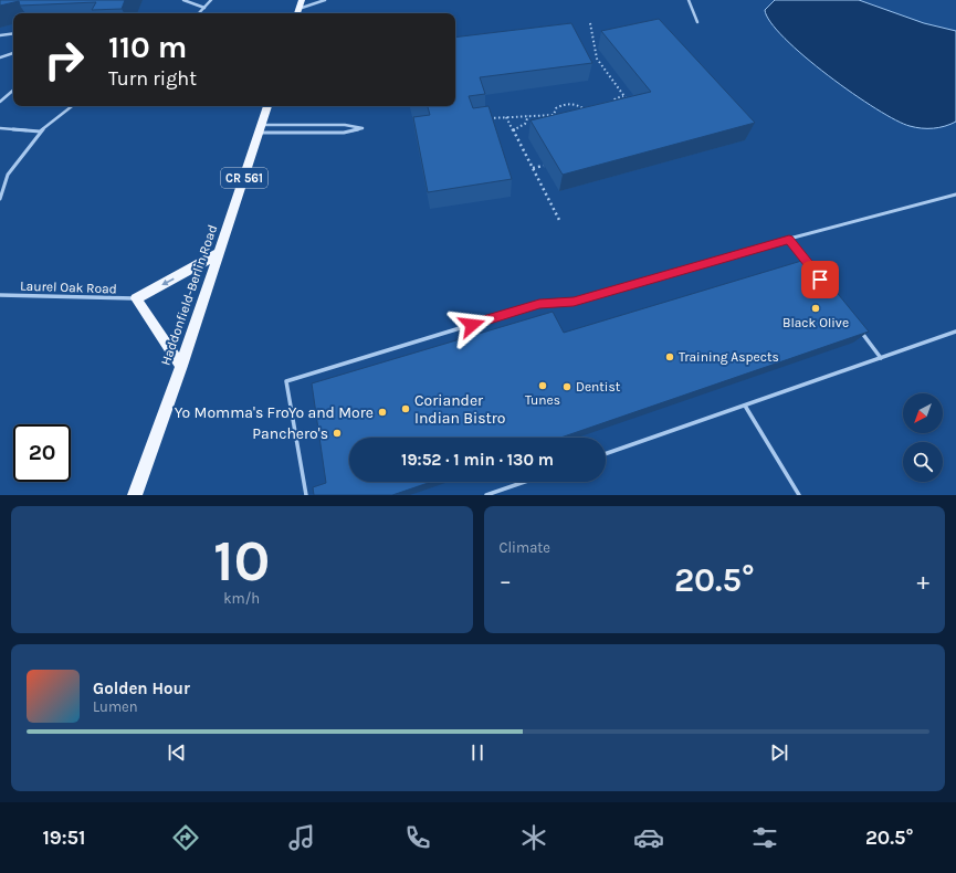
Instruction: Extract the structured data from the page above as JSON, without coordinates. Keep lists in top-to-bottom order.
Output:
{
  "streets": {
    "main road": ["CR 561", "Haddonfield-Berlin Road"],
    "lane": ["Laurel Oak Road"]
  },
  "places": [
    "Black Olive",
    "Training Aspects",
    "Tunes",
    "Dentist",
    "Coriander Indian Bistro",
    "Yo Momma's FroYo and More",
    "Panchero's"
  ],
  "north": "bottom left",
  "page": {
    "turn": ["110 m", "Turn right"],
    "limit": "20",
    "trip": "19:52 · 1 min · 130 m",
    "tile": [
      ["10", "km/h"],
      "Climate"
    ],
    "heat": ["−", "20.5°", "+"],
    "song": ["Golden Hour", "Lumen"],
    "tabs": ["19:51", "20.5°"]
  }
}
